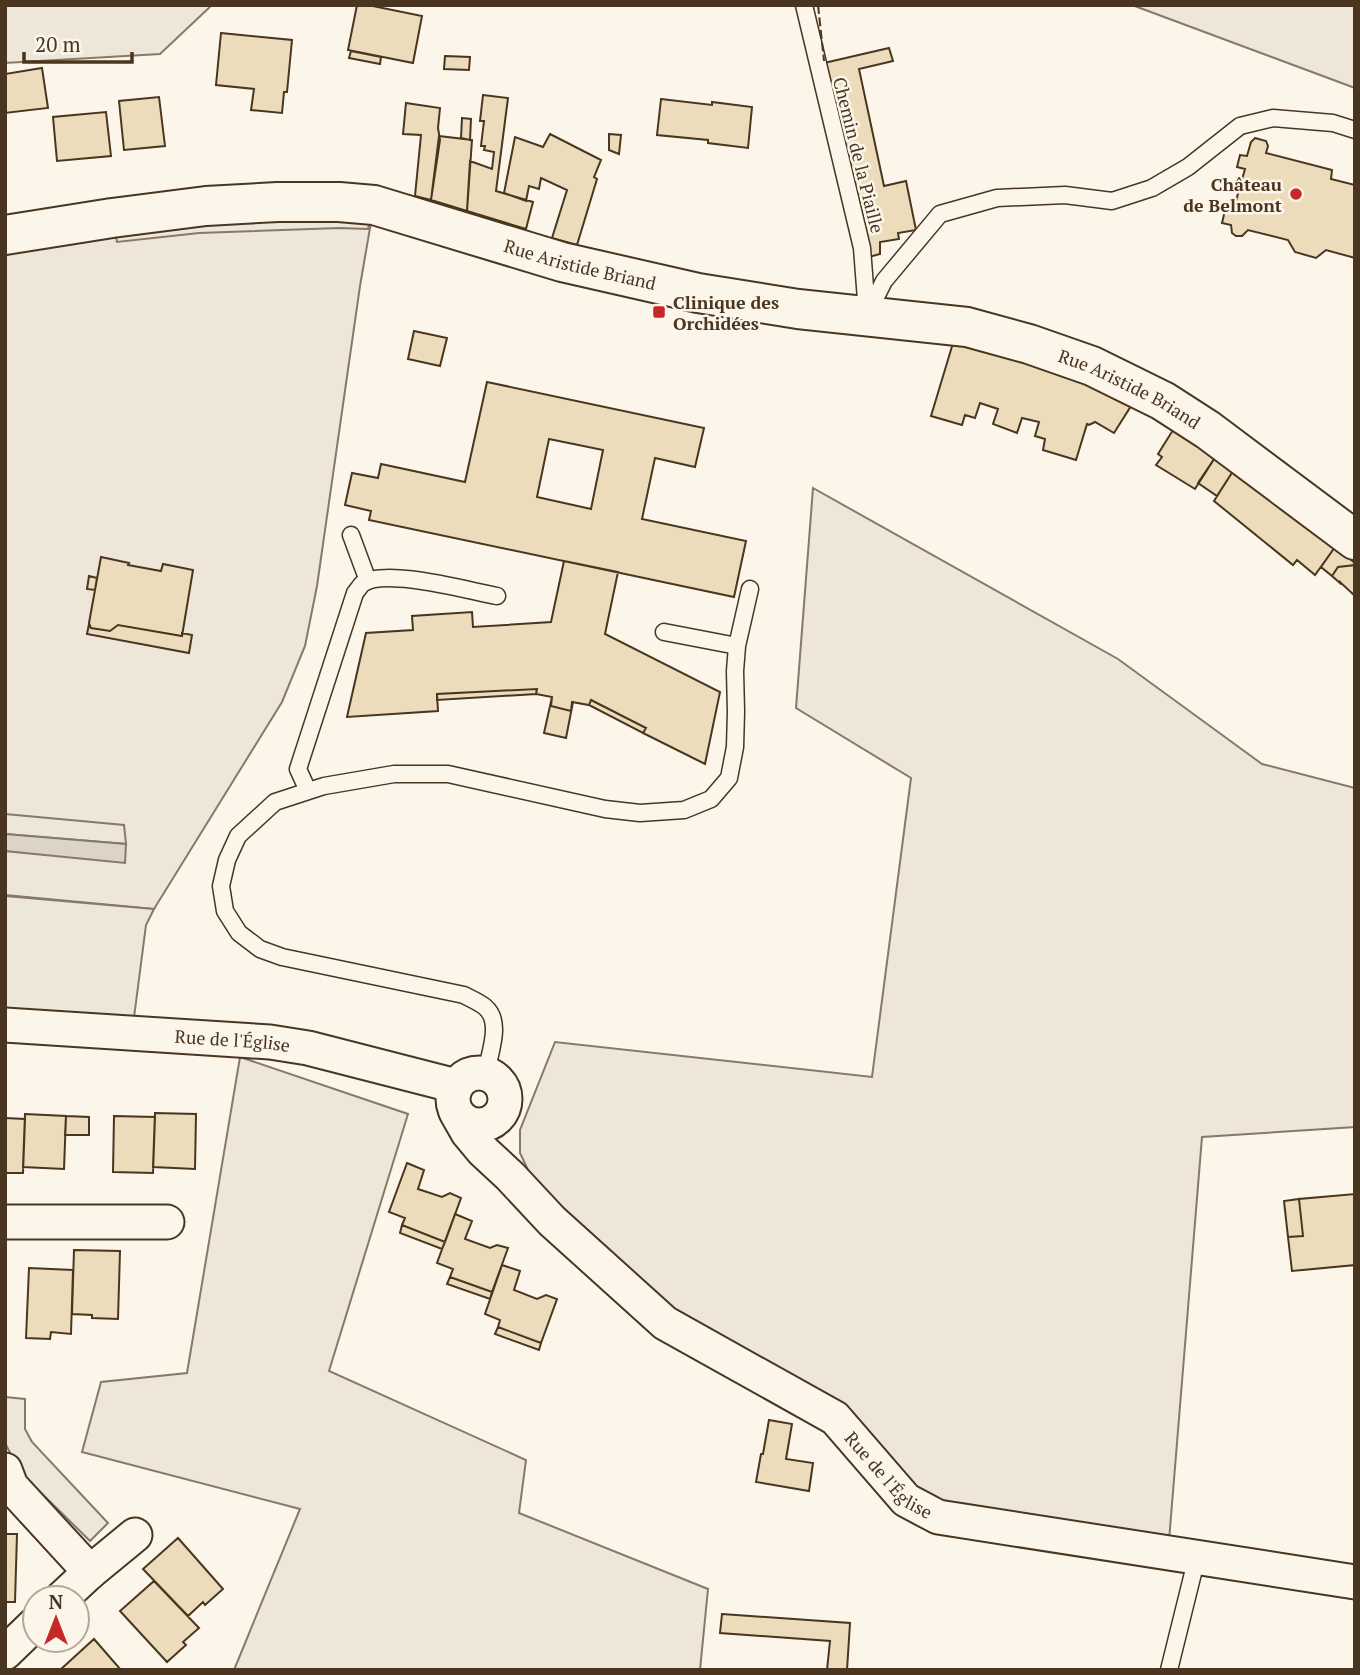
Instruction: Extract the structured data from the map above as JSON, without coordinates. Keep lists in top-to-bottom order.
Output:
{
  "streets": {
    "street": ["Rue Aristide Briand", "Rue de l'Église"],
    "lane": ["Chemin de la Piaille"]
  },
  "crossings": [
    ["Chemin de la Piaille", "Rue Aristide Briand"]
  ],
  "places": {
    "other": ["Château de Belmont"],
    "transit": ["Clinique des Orchidées"]
  },
  "scale_bar": "20 m",
  "north": "top"
}
